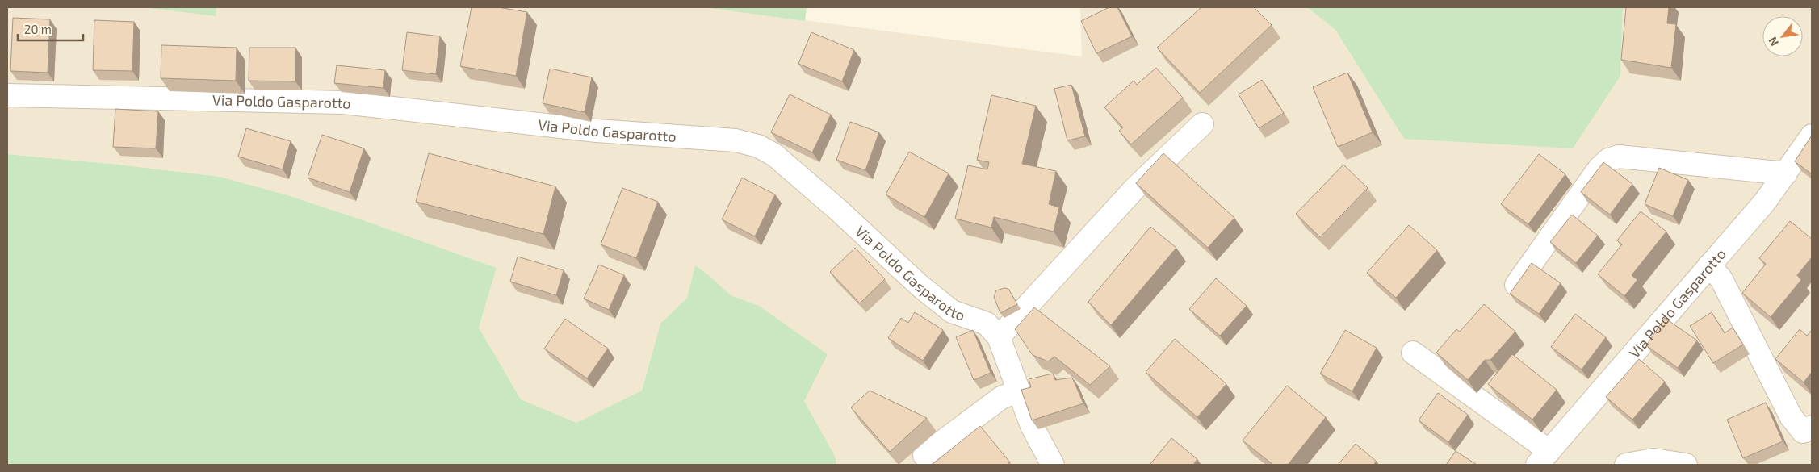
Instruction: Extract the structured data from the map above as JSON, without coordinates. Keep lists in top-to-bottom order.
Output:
{
  "streets": {
    "street": ["Via Poldo Gasparotto"]
  },
  "scale_bar": "20 m",
  "north": "bottom left"
}
